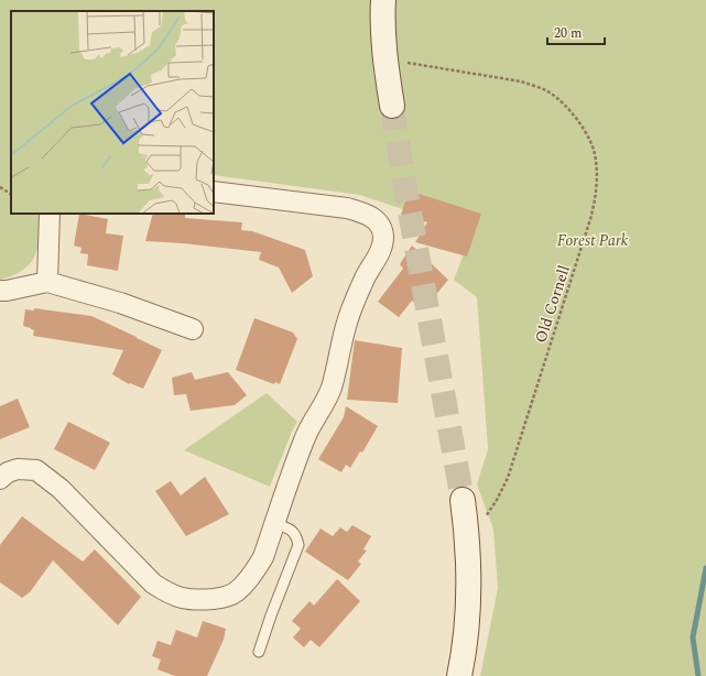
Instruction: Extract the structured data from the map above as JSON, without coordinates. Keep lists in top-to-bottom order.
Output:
{
  "streets": {
    "path": ["Old Cornell"]
  },
  "parks": ["Forest Park"],
  "scale_bar": "20 m"
}
